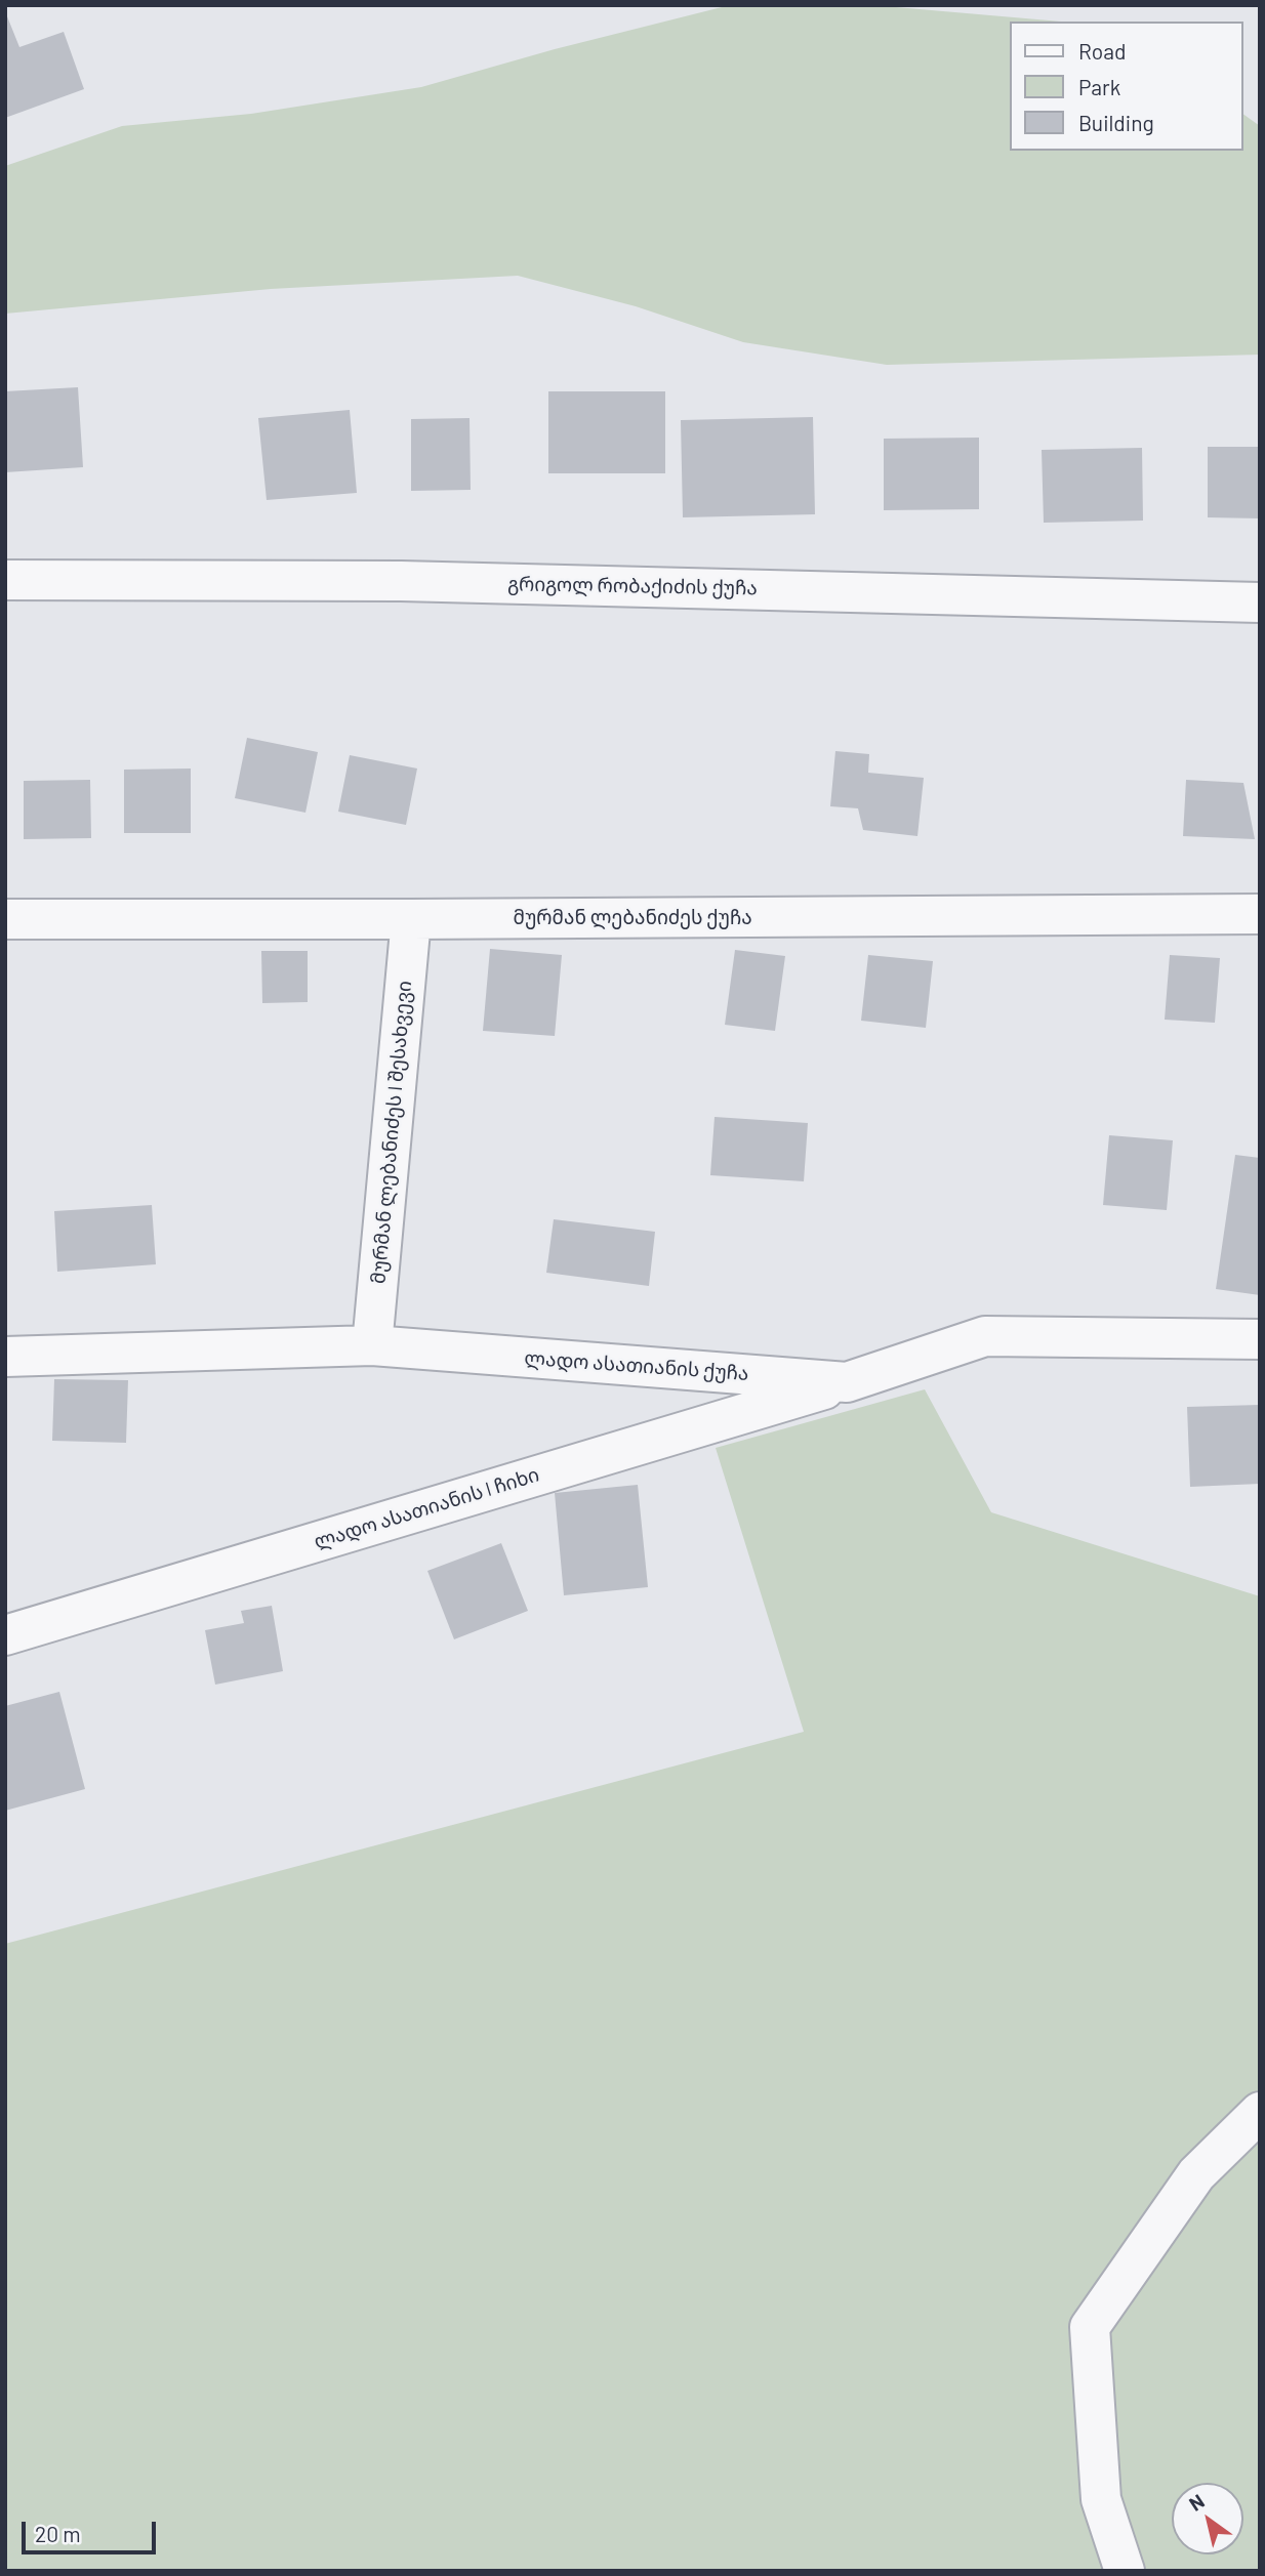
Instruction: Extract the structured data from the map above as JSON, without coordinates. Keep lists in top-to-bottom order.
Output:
{
  "streets": {
    "street": [
      "გრიგოლ რობაქიძის ქუჩა",
      "მურმან ლებანიძეს ქუჩა",
      "მურმან ლებანიძეს I შესახვევი",
      "ლადო ასათიანის ქუჩა",
      "ლადო ასათიანის I ჩიხი"
    ]
  },
  "crossings": [
    ["მურმან ლებანიძეს ქუჩა", "მურმან ლებანიძეს I შესახვევი"],
    ["მურმან ლებანიძეს I შესახვევი", "ლადო ასათიანის ქუჩა"],
    ["ლადო ასათიანის ქუჩა", "ლადო ასათიანის I ჩიხი"]
  ],
  "legend": ["Road", "Park", "Building"],
  "scale_bar": "20 m",
  "north": "top left"
}
